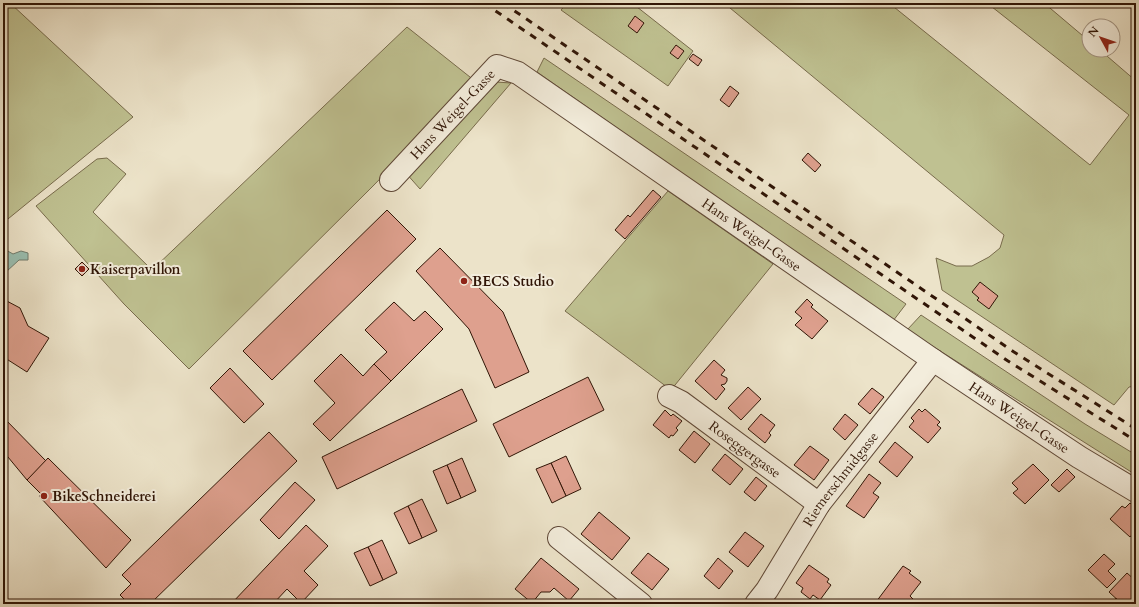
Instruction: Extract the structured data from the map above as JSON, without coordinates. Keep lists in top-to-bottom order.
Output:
{
  "streets": {
    "street": ["Hans Weigel-Gasse", "Roseggergasse", "Riemerschmidgasse"]
  },
  "crossings": [
    ["Hans Weigel-Gasse", "Riemerschmidgasse"],
    ["Roseggergasse", "Riemerschmidgasse"]
  ],
  "places": ["Kaiserpavillon", "BECS Studio", "BikeSchneiderei"],
  "north": "top left"
}
